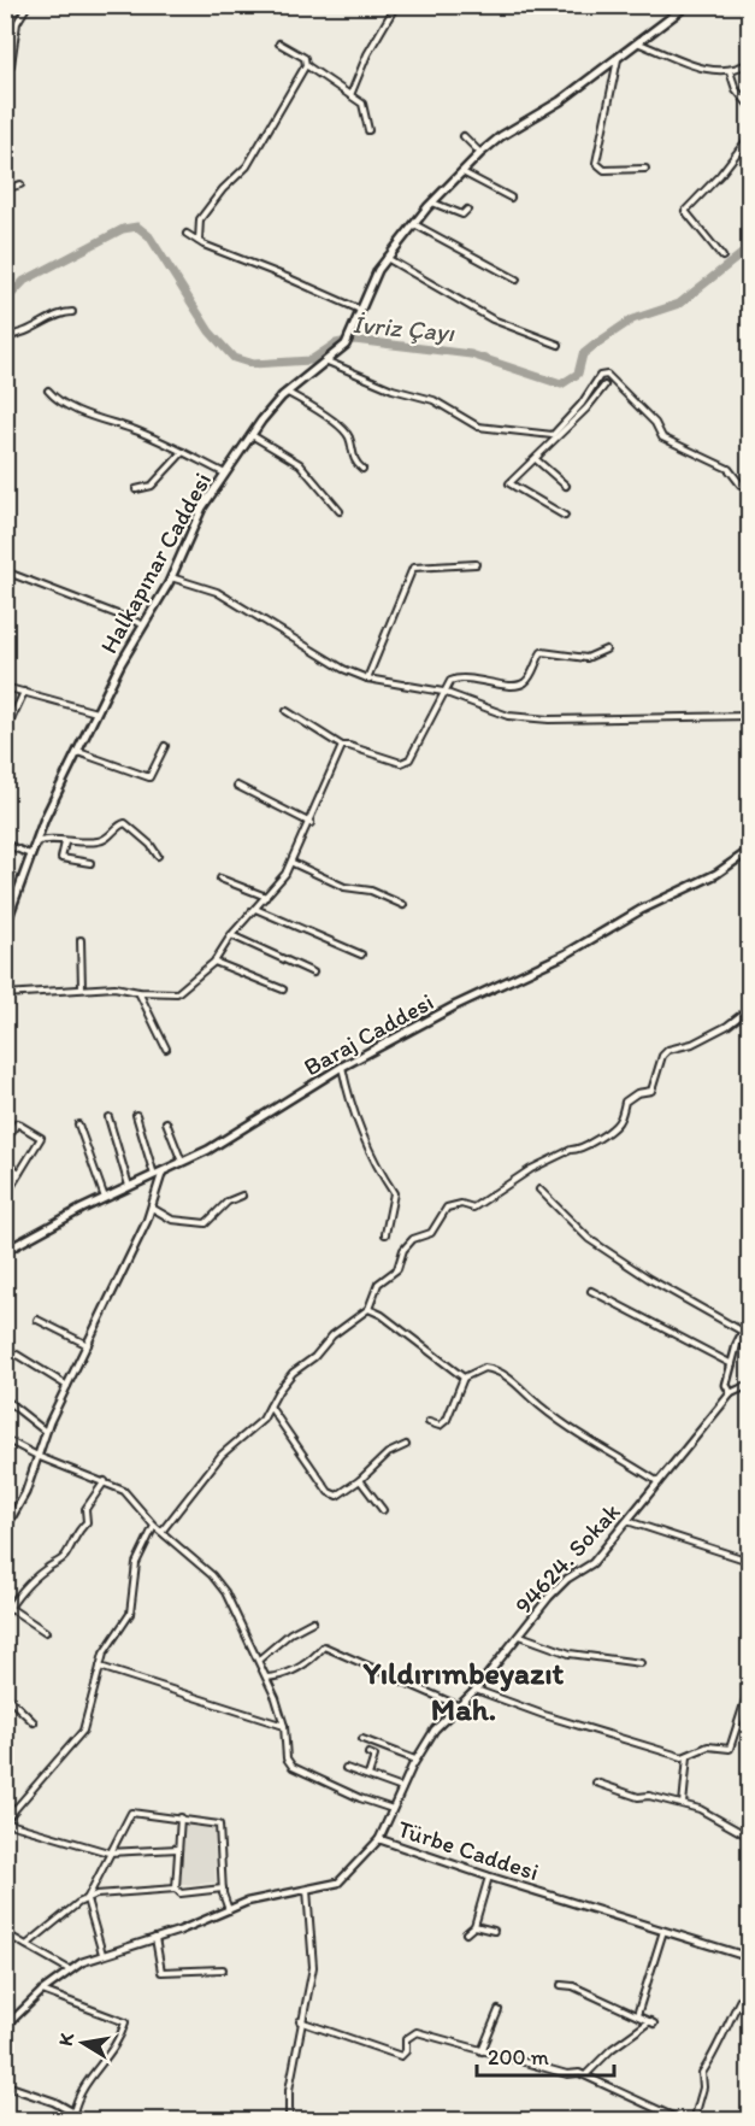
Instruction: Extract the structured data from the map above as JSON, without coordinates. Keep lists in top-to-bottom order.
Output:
{
  "streets": {
    "main road": ["Halkapınar Caddesi", "Baraj Caddesi"],
    "street": ["94624. Sokak", "Türbe Caddesi"]
  },
  "crossings": [
    ["94624. Sokak", "Türbe Caddesi"]
  ],
  "districts": ["Yıldırımbeyazıt Mah."],
  "water": ["İvriz Çayı"],
  "scale_bar": "200 m",
  "north": "left"
}
